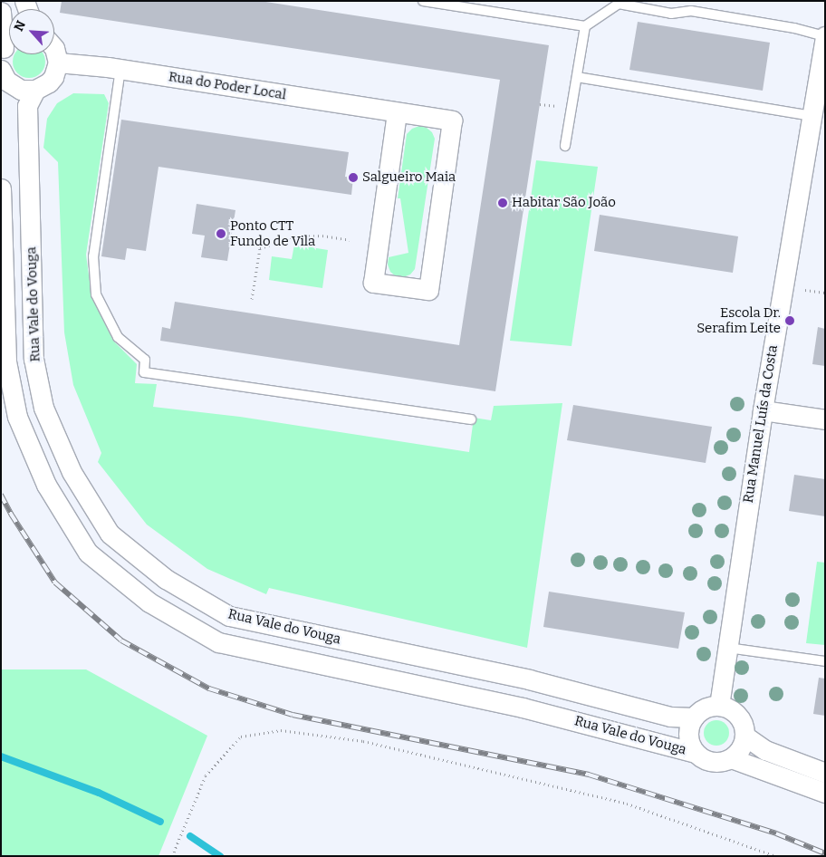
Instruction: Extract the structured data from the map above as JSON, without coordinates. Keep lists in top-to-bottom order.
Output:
{
  "streets": {
    "street": ["Rua do Poder Local", "Rua Vale do Vouga", "Rua Manuel Luís da Costa"]
  },
  "crossings": [
    ["Rua Vale do Vouga", "Rua Manuel Luís da Costa"]
  ],
  "places": [
    "Salgueiro Maia",
    "Habitar São João",
    "Ponto CTT Fundo de Vila",
    "Escola Dr. Serafim Leite"
  ],
  "north": "top left"
}
